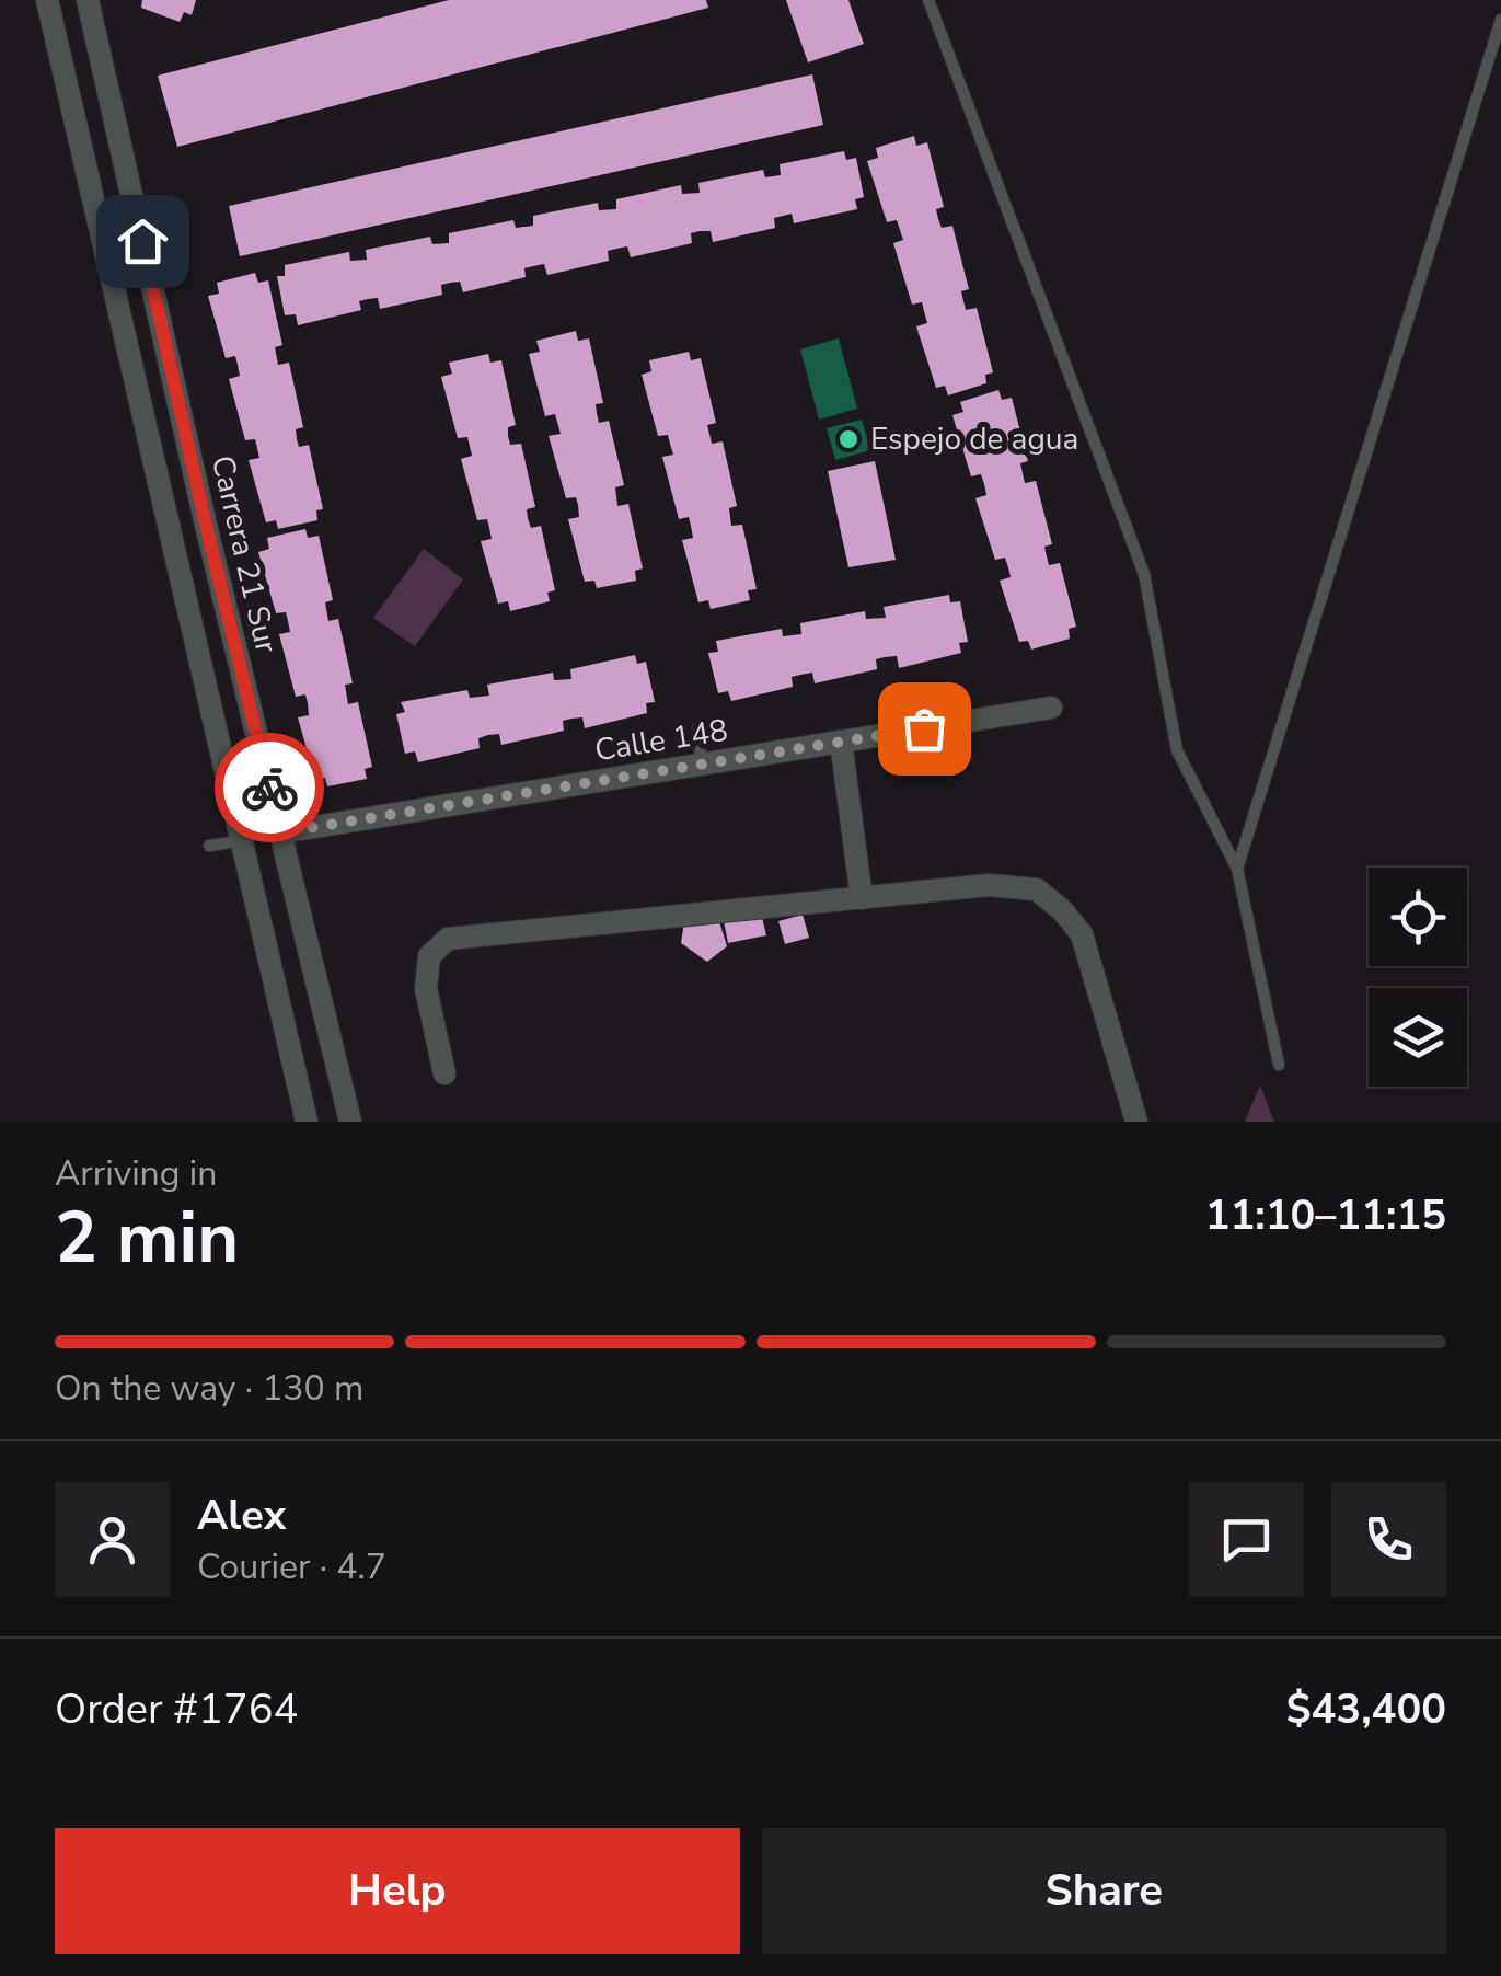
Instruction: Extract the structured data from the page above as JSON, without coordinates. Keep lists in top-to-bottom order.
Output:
{
  "streets": {
    "street": ["Carrera 21 Sur", "Calle 148"]
  },
  "crossings": [
    ["Carrera 21 Sur", "Calle 148"]
  ],
  "places": ["Espejo de agua"],
  "page": {
    "heading": ["2 min", "Arriving in", "11:10–11:15"],
    "panel": [
      "Alex",
      "Courier · 4.7",
      "Order #1764",
      "$43,400"
    ],
    "bar": "On the way · 130 m",
    "buttons": ["Help", "Share"]
  }
}
